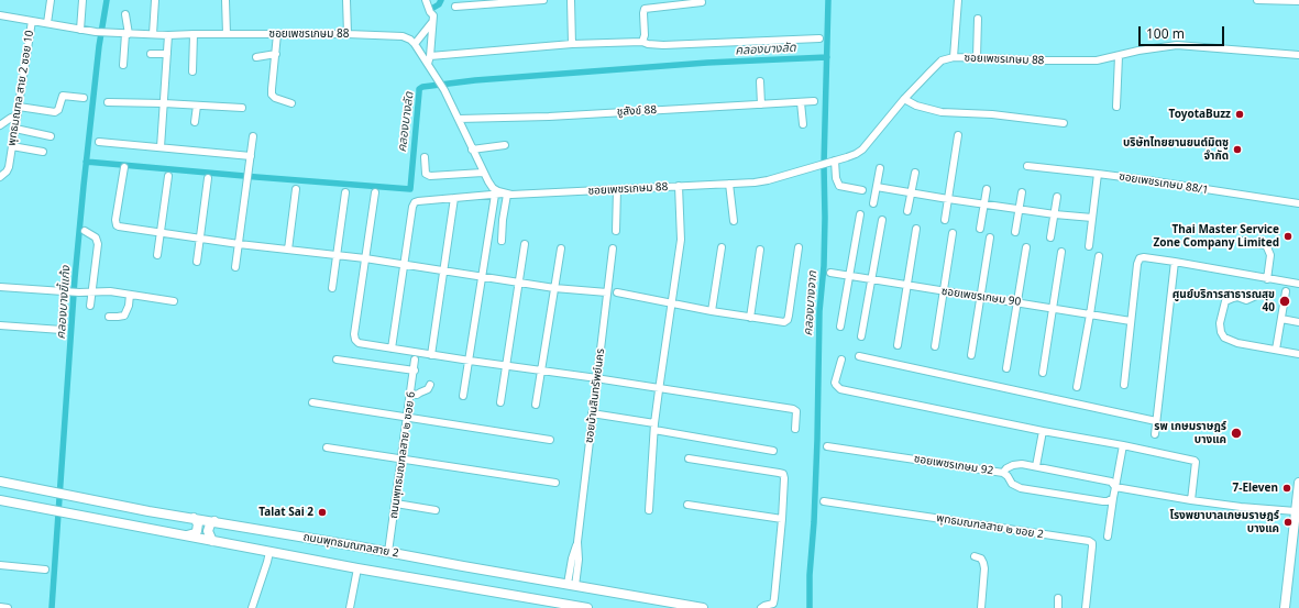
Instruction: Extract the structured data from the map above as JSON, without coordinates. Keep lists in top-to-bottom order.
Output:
{
  "streets": {
    "main road": ["ถนนพุทธมณฑลสาย 2"],
    "street": [
      "ซอยเพชรเกษม 88",
      "พุทธมณฑล สาย 2 ซอย 10",
      "ชูสังข์ 88",
      "ซอยเพชรเกษม 88/1",
      "ซอยเพชรเกษม 90",
      "ซอยบ้านสินทรัพย์นคร",
      "ถนนพุทธมณฑลสาย ๒ ซอย 6",
      "ซอยเพชรเกษม 92",
      "พุทธมณฑลสาย ๒ ซอย 2"
    ]
  },
  "crossings": [
    ["ซอยเพชรเกษม 88", "พุทธมณฑล สาย 2 ซอย 10"],
    ["ซอยบ้านสินทรัพย์นคร", "ถนนพุทธมณฑลสาย 2"],
    ["ถนนพุทธมณฑลสาย ๒ ซอย 6", "ถนนพุทธมณฑลสาย 2"]
  ],
  "water": ["คลองบางลัด", "คลองบางขี้แก้ง", "คลองบางจาก"],
  "places": [
    "ToyotaBuzz",
    "บริษัทไทยยานยนต์มิตซู จำกัด",
    "Thai Master Service Zone Company Limited",
    "ศูนย์บริการสาธารณสุข 40",
    "รพ เกษมราษฎร์ บางแค",
    "7-Eleven",
    "Talat Sai 2",
    "โรงพยาบาลเกษมราษฎร์ บางแค"
  ],
  "scale_bar": "100 m"
}
